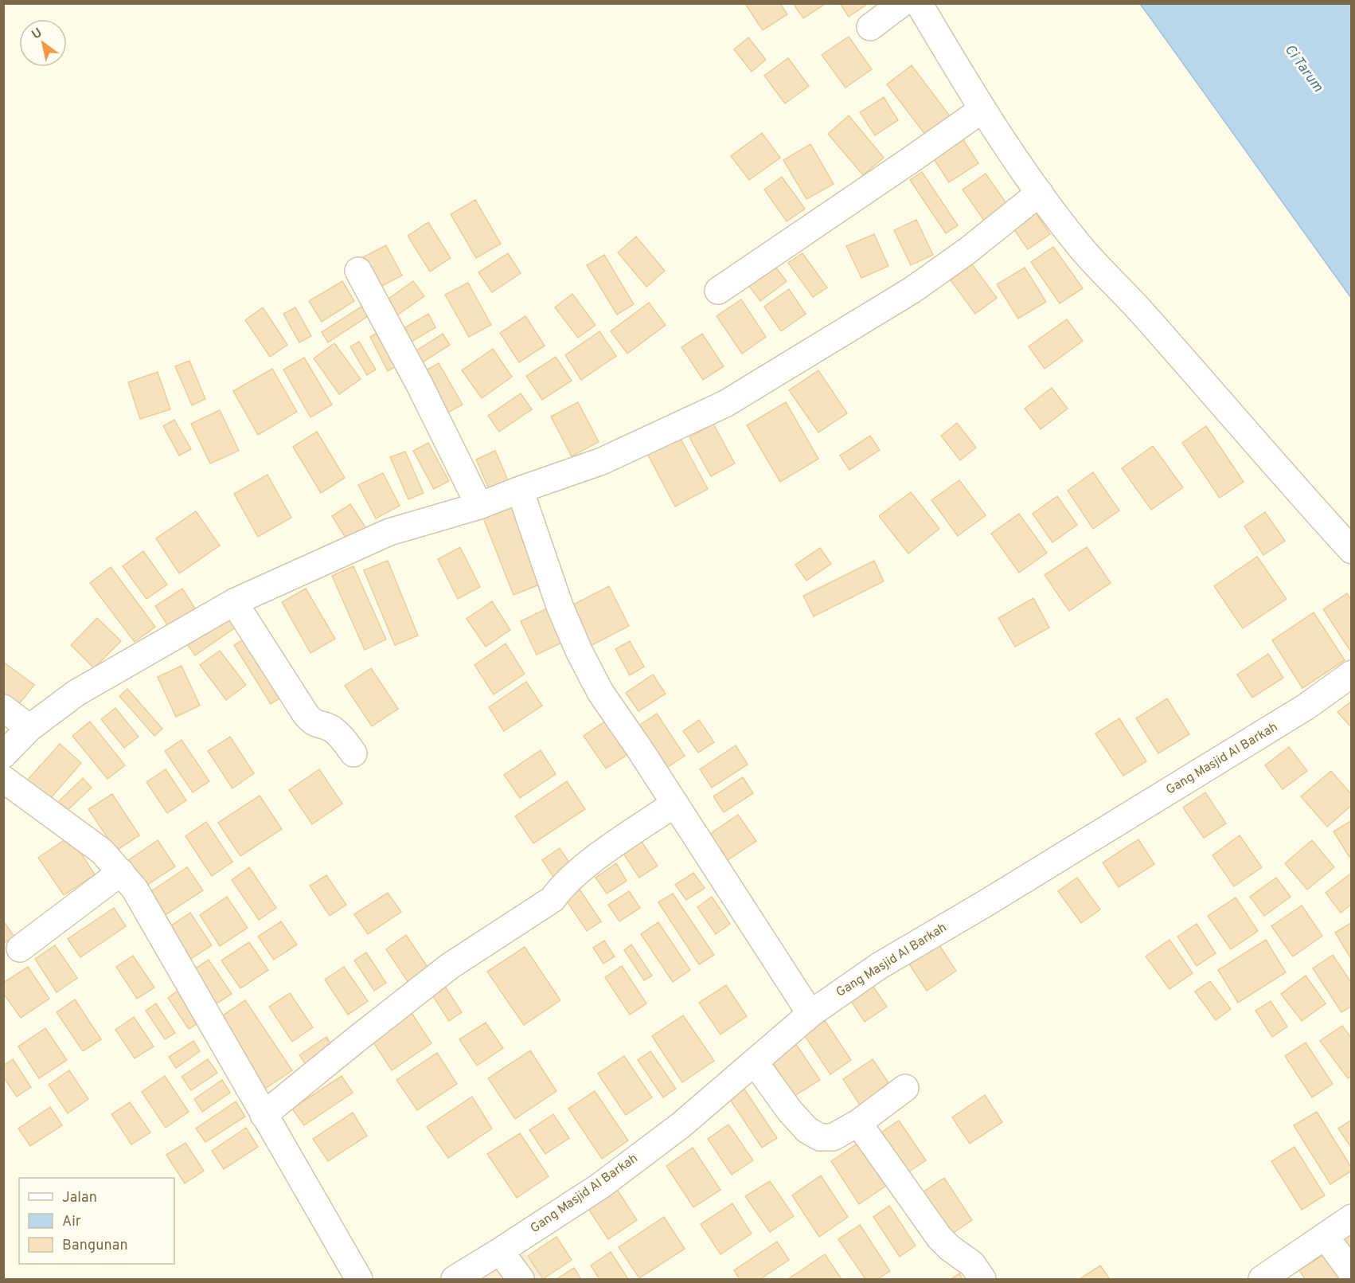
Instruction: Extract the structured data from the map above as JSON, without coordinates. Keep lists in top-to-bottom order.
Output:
{
  "streets": {
    "street": ["Gang Masjid Al Barkah"]
  },
  "water": ["Ci Tarum"],
  "legend": ["Jalan", "Air", "Bangunan"],
  "north": "top left"
}
